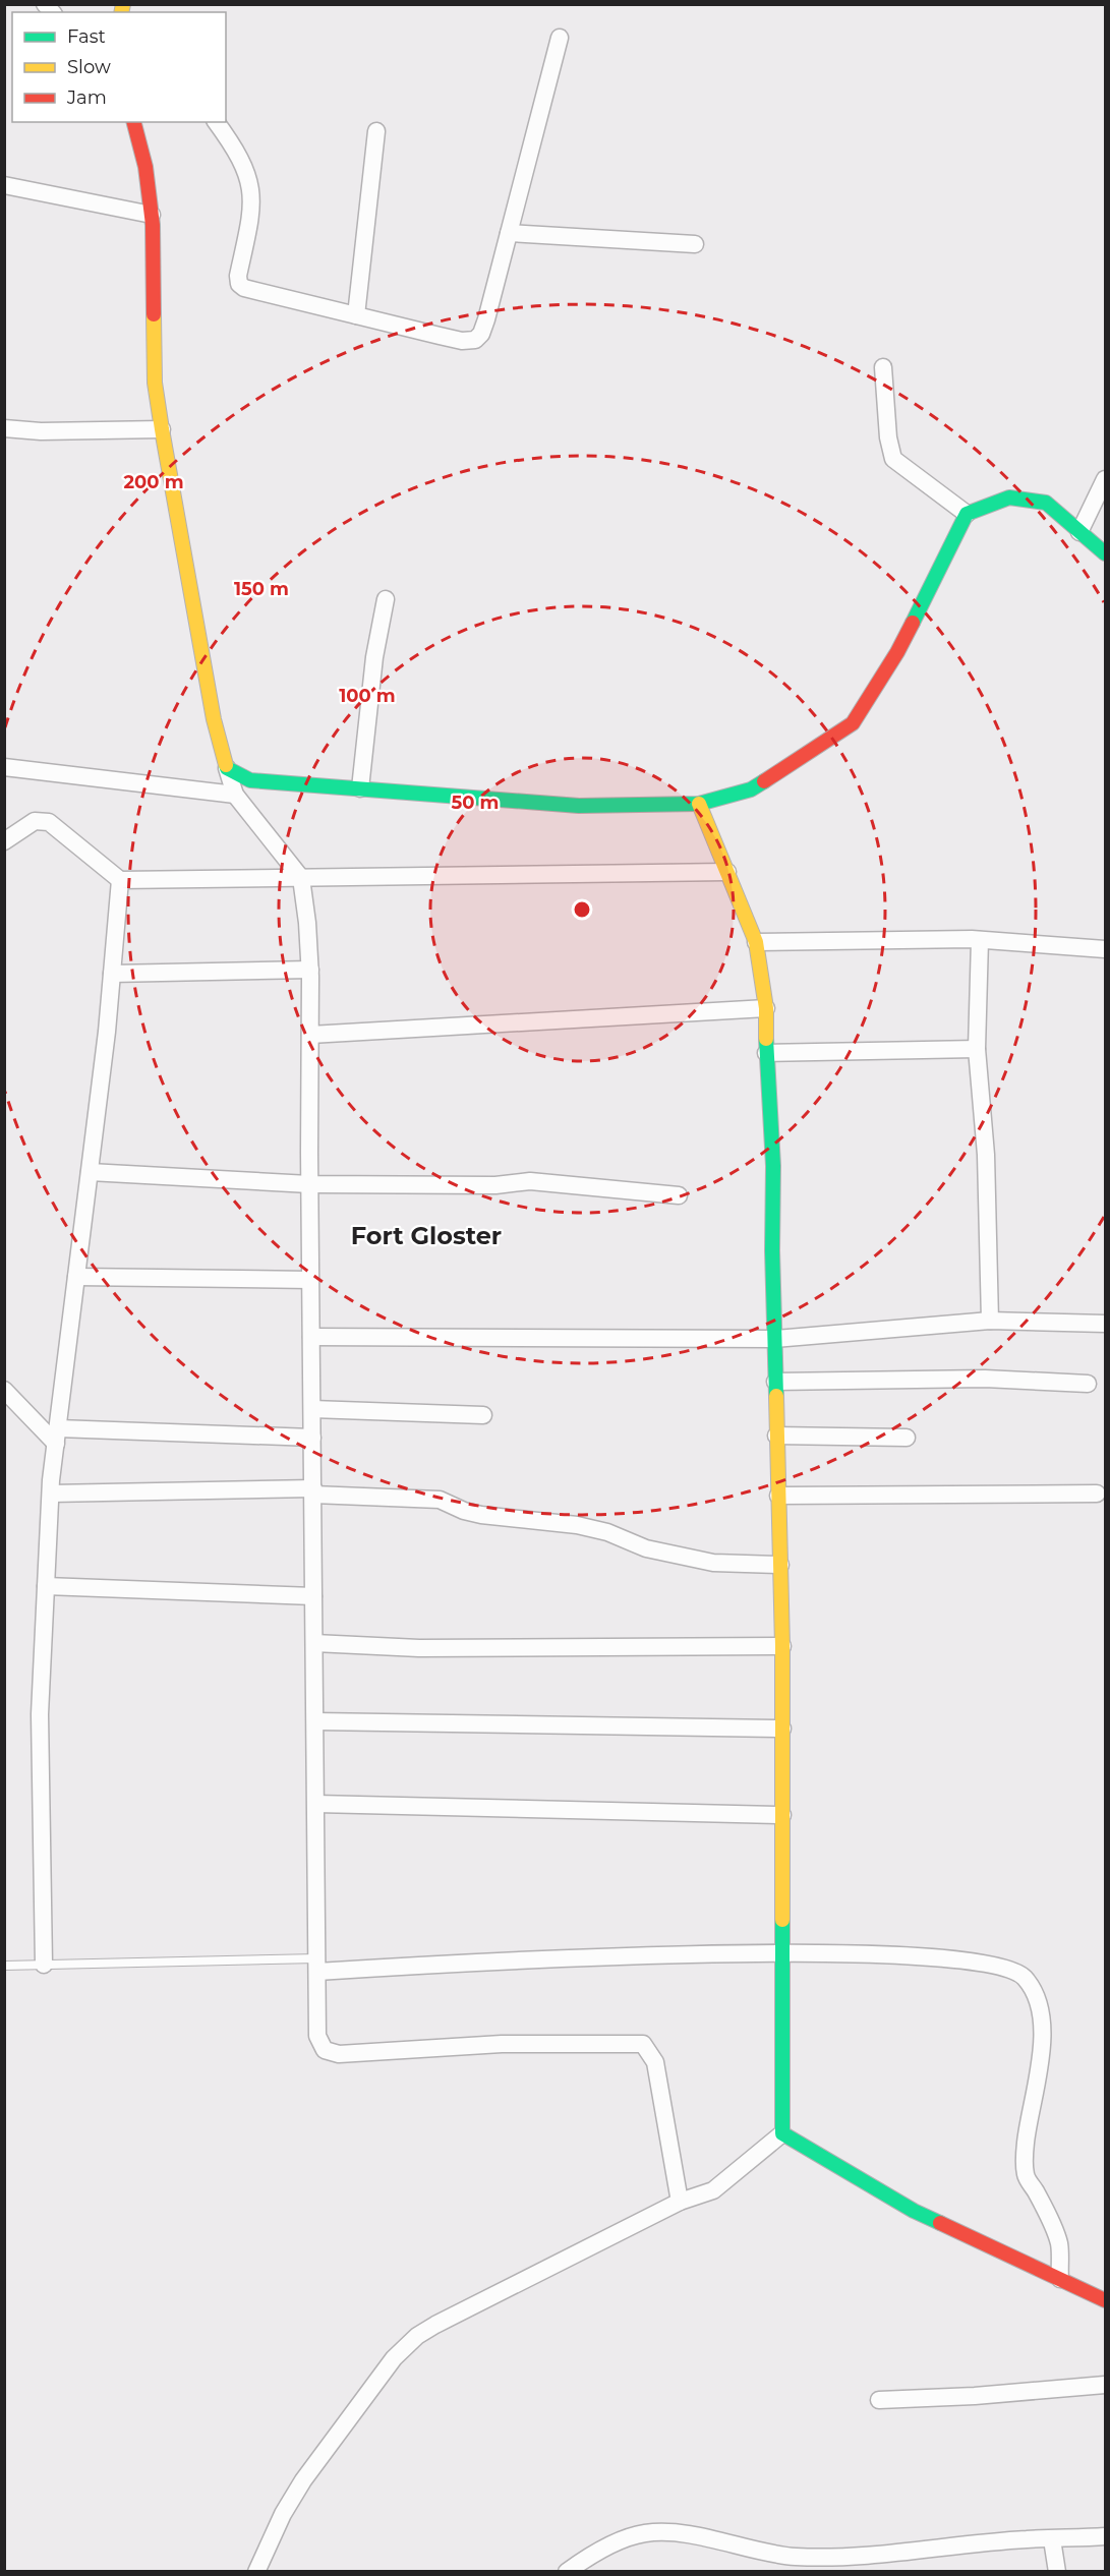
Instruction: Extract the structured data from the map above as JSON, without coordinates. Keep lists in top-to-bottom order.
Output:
{
  "districts": ["Fort Gloster"],
  "legend": ["Fast", "Slow", "Jam"],
  "rings": [
    "200 m",
    "150 m",
    "100 m",
    "50 m"
  ]
}
